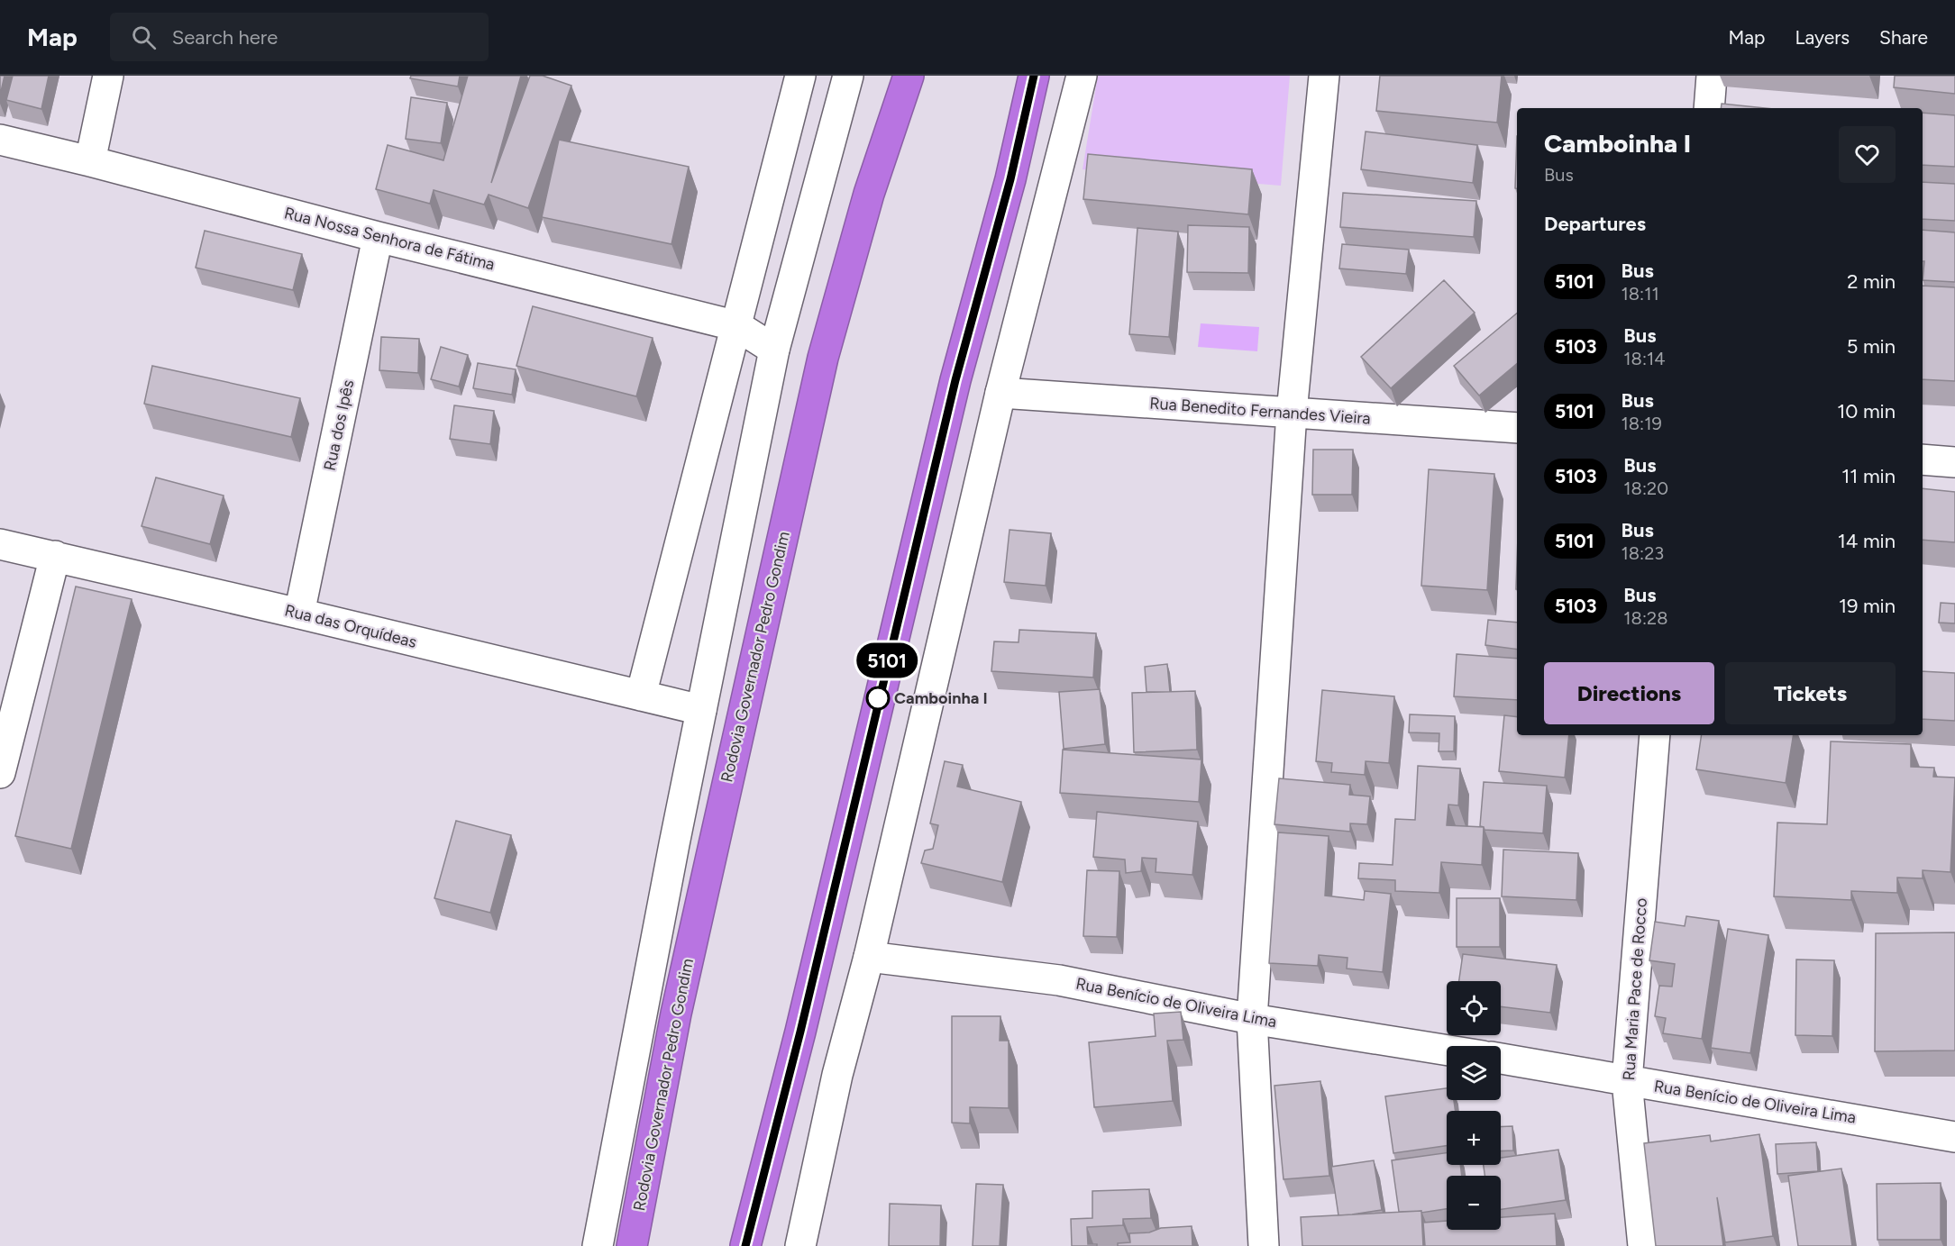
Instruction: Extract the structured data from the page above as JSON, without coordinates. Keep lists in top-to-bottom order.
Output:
{
  "streets": {
    "highway": ["Rodovia Governador Pedro Gondim"],
    "street": [
      "Rua Nossa Senhora de Fátima",
      "Rua Benedito Fernandes Vieira",
      "Rua dos Ipês",
      "Rua das Orquídeas",
      "Rua Maria Pace de Rocco",
      "Rua Benício de Oliveira Lima"
    ]
  },
  "crossings": [
    ["Rua Nossa Senhora de Fátima", "Rua dos Ipês"],
    ["Rua dos Ipês", "Rua das Orquídeas"],
    ["Rua Maria Pace de Rocco", "Rua Benício de Oliveira Lima"]
  ],
  "places": ["Camboinha I"],
  "lines": ["bus line 5101"],
  "page": {
    "header": "Map",
    "search": "Search here",
    "nav": ["Map", "Layers", "Share"],
    "on_map": "5101",
    "heading": [
      ["Camboinha I", "Bus"],
      "Departures"
    ],
    "list": [
      {
        "mark": "5101",
        "name": "Bus",
        "note": "18:11",
        "value": "2 min"
      },
      {
        "mark": "5103",
        "name": "Bus",
        "note": "18:14",
        "value": "5 min"
      },
      {
        "mark": "5101",
        "name": "Bus",
        "note": "18:19",
        "value": "10 min"
      },
      {
        "mark": "5103",
        "name": "Bus",
        "note": "18:20",
        "value": "11 min"
      },
      {
        "mark": "5101",
        "name": "Bus",
        "note": "18:23",
        "value": "14 min"
      },
      {
        "mark": "5103",
        "name": "Bus",
        "note": "18:28",
        "value": "19 min"
      }
    ],
    "buttons": ["Directions", "Tickets"],
    "map_buttons": ["+", "−"]
  }
}
